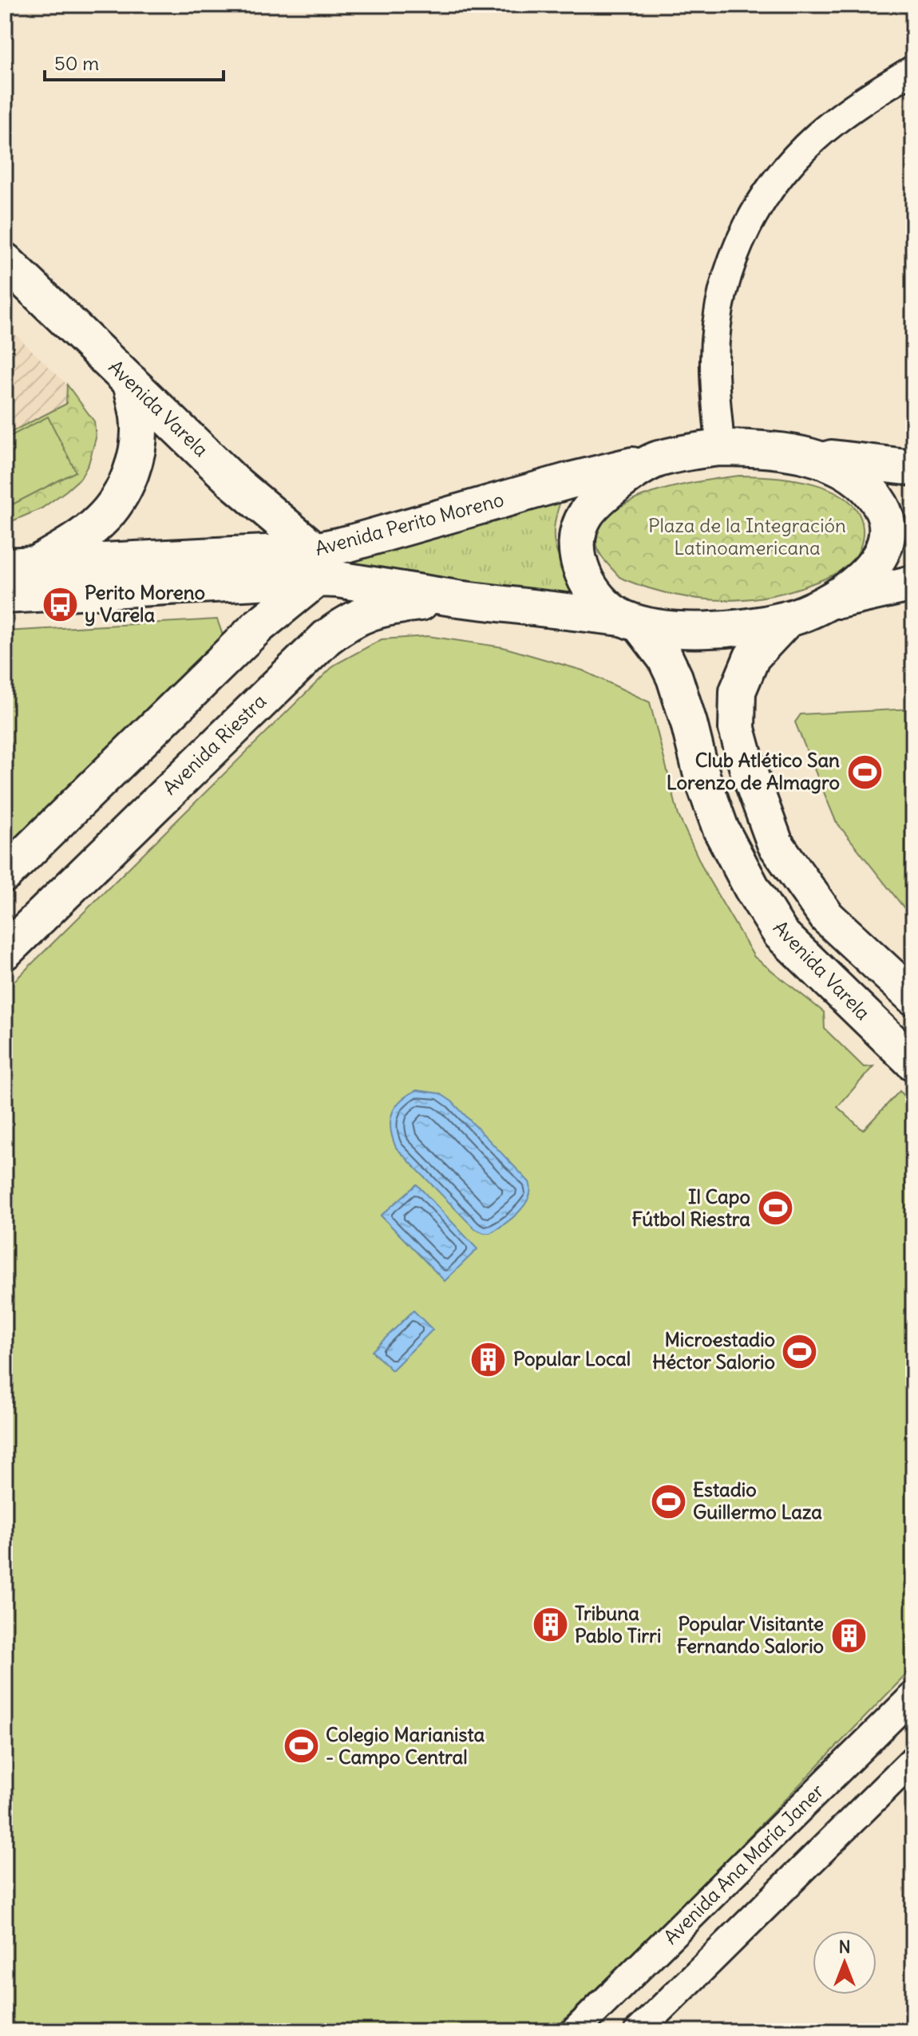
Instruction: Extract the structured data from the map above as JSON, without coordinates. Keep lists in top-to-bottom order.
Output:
{
  "streets": {
    "main road": ["Avenida Varela", "Avenida Perito Moreno", "Avenida Riestra"],
    "street": ["Avenida Ana María Janer"]
  },
  "crossings": [
    ["Avenida Varela", "Avenida Perito Moreno"],
    ["Avenida Perito Moreno", "Avenida Riestra"]
  ],
  "parks": ["Plaza de la Integración Latinoamericana"],
  "places": {
    "bus stop": ["Perito Moreno y Varela"],
    "sports": [
      "Club Atlético San Lorenzo de Almagro",
      "Il Capo Fútbol Riestra",
      "Microestadio Héctor Salorio",
      "Estadio Guillermo Laza",
      "Colegio Marianista - Campo Central"
    ],
    "building": ["Popular Local", "Tribuna Pablo Tirri", "Popular Visitante Fernando Salorio"]
  },
  "scale_bar": "50 m",
  "north": "top"
}
